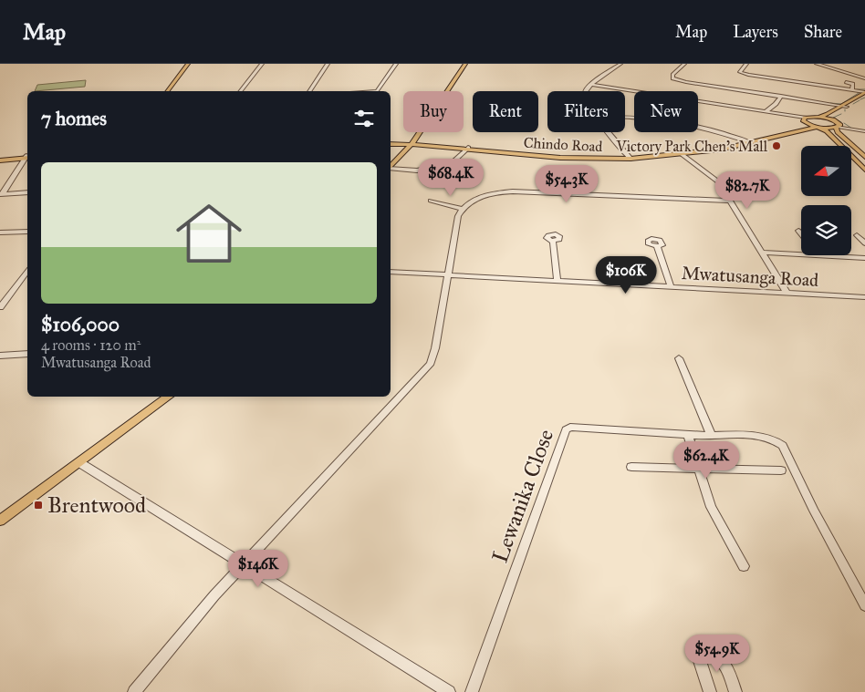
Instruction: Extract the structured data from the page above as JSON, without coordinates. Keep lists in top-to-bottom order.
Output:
{
  "streets": {
    "main road": ["Chindo Road"],
    "street": ["Mwatusanga Road", "Lewanika Close"]
  },
  "places": {
    "other": ["Victory Park Chen's Mall"],
    "transit": ["Brentwood"]
  },
  "north": "left",
  "page": {
    "header": "Map",
    "nav": ["Map", "Layers", "Share"],
    "chip": [
      "Buy",
      "Rent",
      "Filters",
      "New"
    ],
    "heading": "7 homes",
    "list": [
      {
        "name": "$106,000",
        "note": "4 rooms · 120 m² · Mwatusanga Road"
      }
    ],
    "price": [
      "$68.4K",
      "$54.3K",
      "$82.7K",
      "$106K",
      "$62.4K",
      "$146K",
      "$54.9K"
    ]
  }
}
